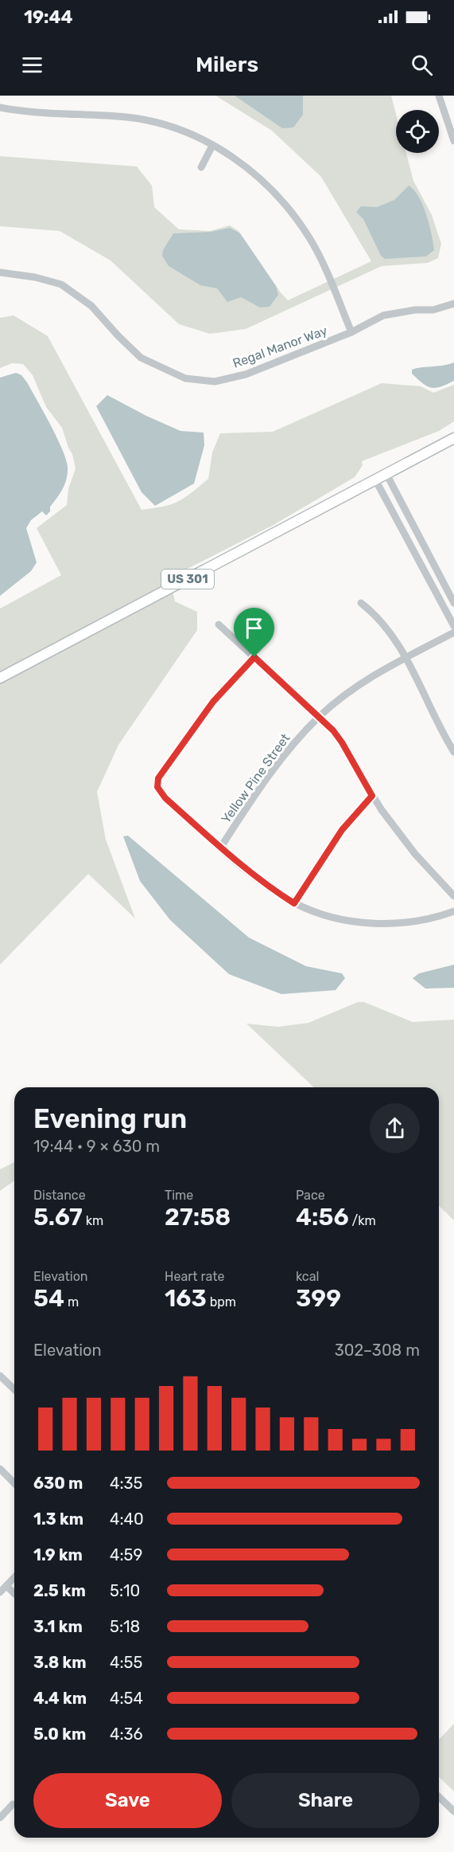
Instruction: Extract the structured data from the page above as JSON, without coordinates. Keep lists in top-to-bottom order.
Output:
{
  "streets": {
    "main road": ["US 301"],
    "street": ["Regal Manor Way", "Yellow Pine Street"]
  },
  "page": {
    "status": "19:44",
    "header": "Milers",
    "heading": ["Evening run", "19:44 · 9 × 630 m"],
    "stats": [
      ["Distance", "5.67 km"],
      ["Time", "27:58"],
      ["Pace", "4:56 /km"],
      ["Elevation", "54 m"],
      ["Heart rate", "163 bpm"],
      ["kcal", "399"]
    ],
    "chart": ["Elevation", "302–308 m"],
    "list": [
      {
        "name": "630 m",
        "note": "4:35"
      },
      {
        "name": "1.3 km",
        "note": "4:40"
      },
      {
        "name": "1.9 km",
        "note": "4:59"
      },
      {
        "name": "2.5 km",
        "note": "5:10"
      },
      {
        "name": "3.1 km",
        "note": "5:18"
      },
      {
        "name": "3.8 km",
        "note": "4:55"
      },
      {
        "name": "4.4 km",
        "note": "4:54"
      },
      {
        "name": "5.0 km",
        "note": "4:36"
      }
    ],
    "buttons": ["Save", "Share"]
  }
}
